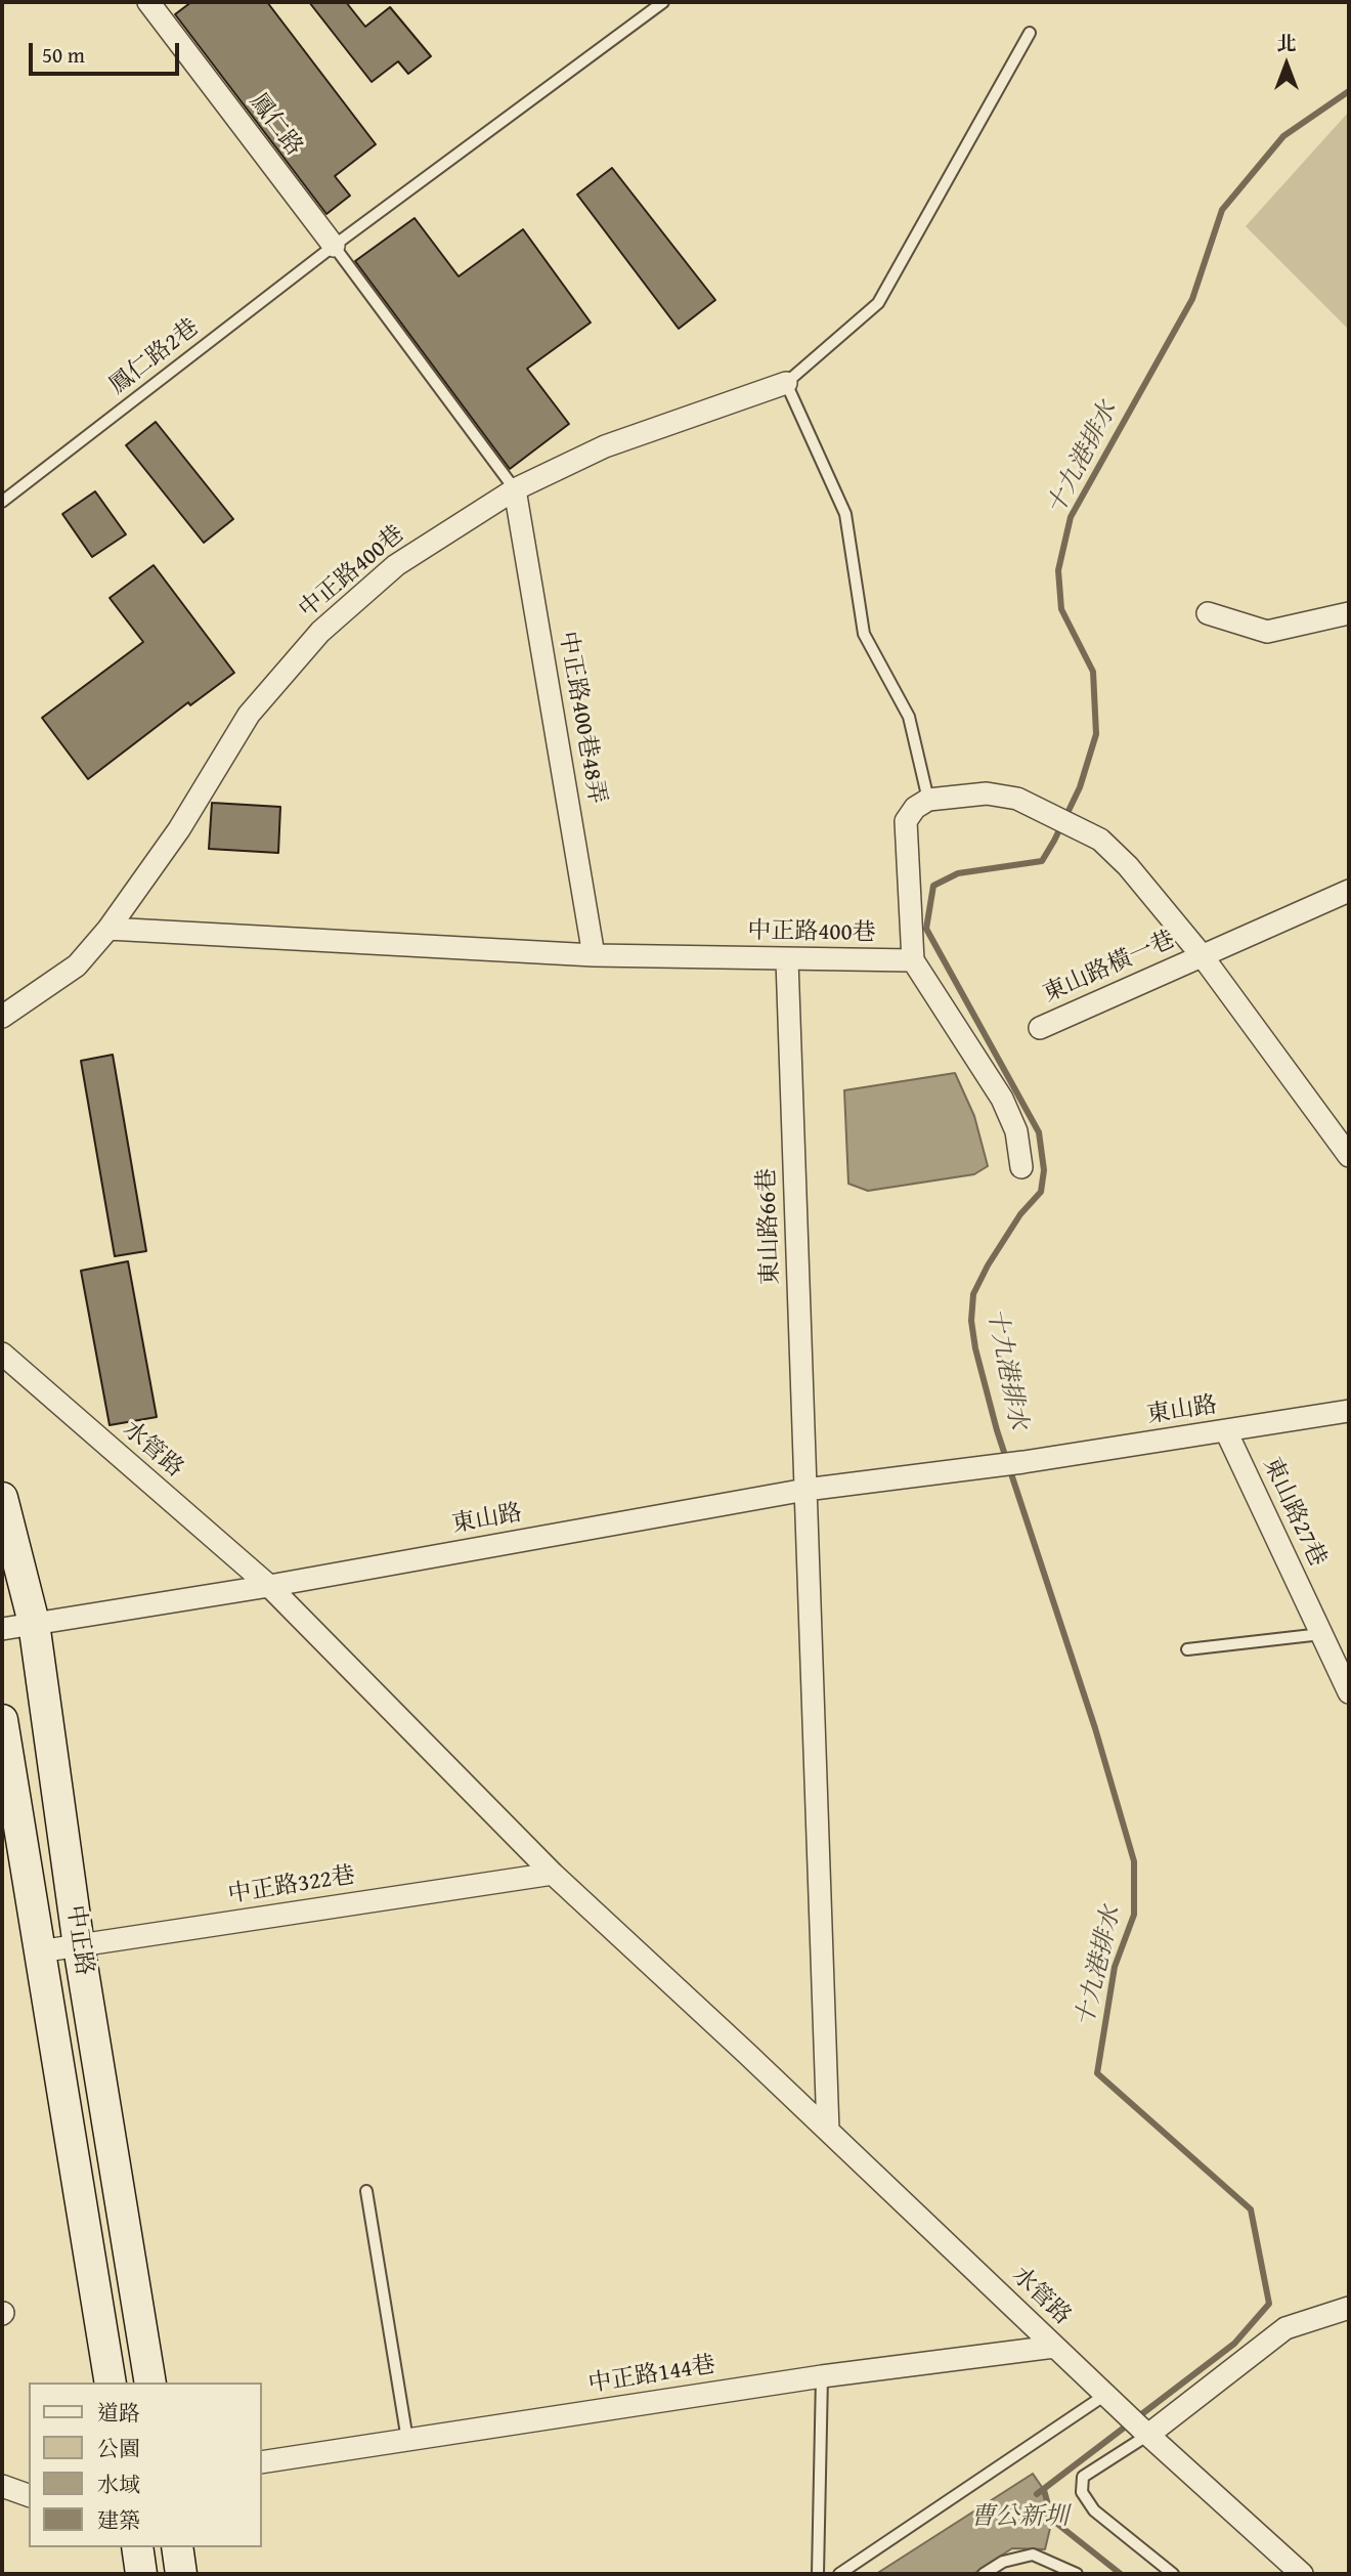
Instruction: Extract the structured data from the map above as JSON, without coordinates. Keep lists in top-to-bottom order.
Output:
{
  "streets": {
    "main road": ["中正路"],
    "street": [
      "鳳仁路",
      "中正路400巷",
      "中正路400巷48弄",
      "東山路橫一巷",
      "東山路66巷",
      "東山路",
      "水管路",
      "東山路27巷",
      "中正路322巷",
      "中正路144巷"
    ],
    "lane": ["鳳仁路2巷"]
  },
  "crossings": [
    ["鳳仁路", "鳳仁路2巷"],
    ["中正路400巷", "中正路400巷48弄"],
    ["中正路400巷", "東山路66巷"],
    ["東山路66巷", "東山路"],
    ["東山路66巷", "水管路"],
    ["東山路", "水管路"],
    ["東山路", "東山路27巷"],
    ["東山路", "中正路"],
    ["水管路", "中正路322巷"],
    ["水管路", "中正路144巷"],
    ["中正路322巷", "中正路"]
  ],
  "water": ["十九港排水", "曹公新圳"],
  "legend": [
    "道路",
    "公園",
    "水域",
    "建築"
  ],
  "scale_bar": "50 m",
  "north": "top"
}
